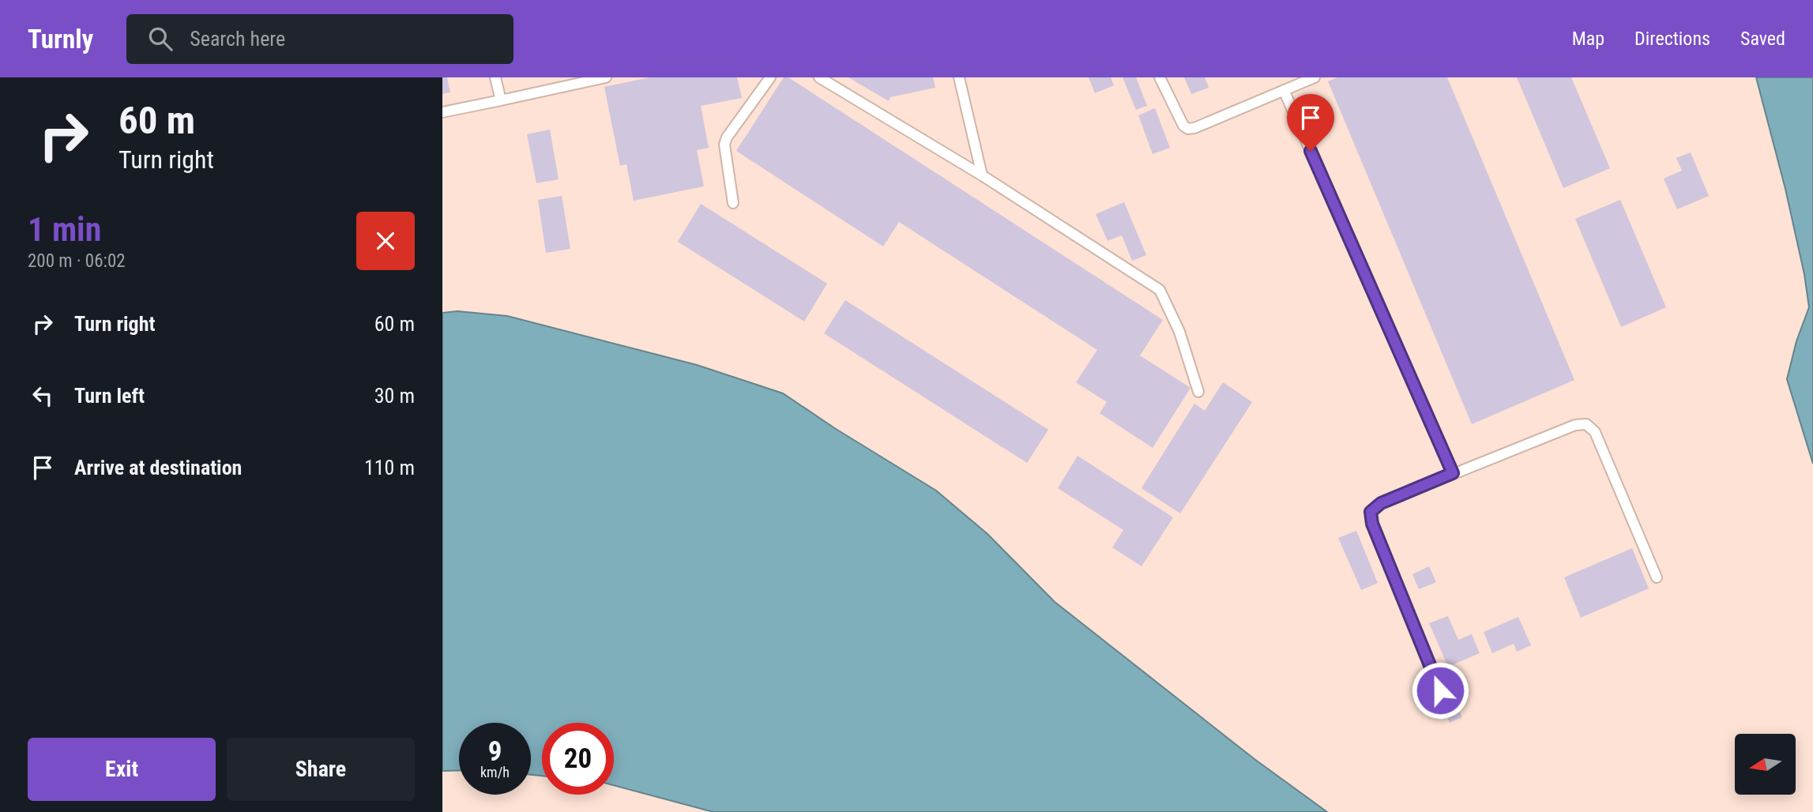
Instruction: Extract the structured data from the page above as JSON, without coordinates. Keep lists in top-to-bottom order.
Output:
{
  "north": "left",
  "page": {
    "header": "Turnly",
    "search": "Search here",
    "nav": ["Map", "Directions", "Saved"],
    "turn": ["60 m", "Turn right"],
    "heading": ["1 min", "200 m · 06:02"],
    "list": [
      {
        "name": "Turn right",
        "value": "60 m"
      },
      {
        "name": "Turn left",
        "value": "30 m"
      },
      {
        "name": "Arrive at destination",
        "value": "110 m"
      }
    ],
    "speed": "9 km/h",
    "limit": "20",
    "buttons": ["Exit", "Share"]
  }
}
